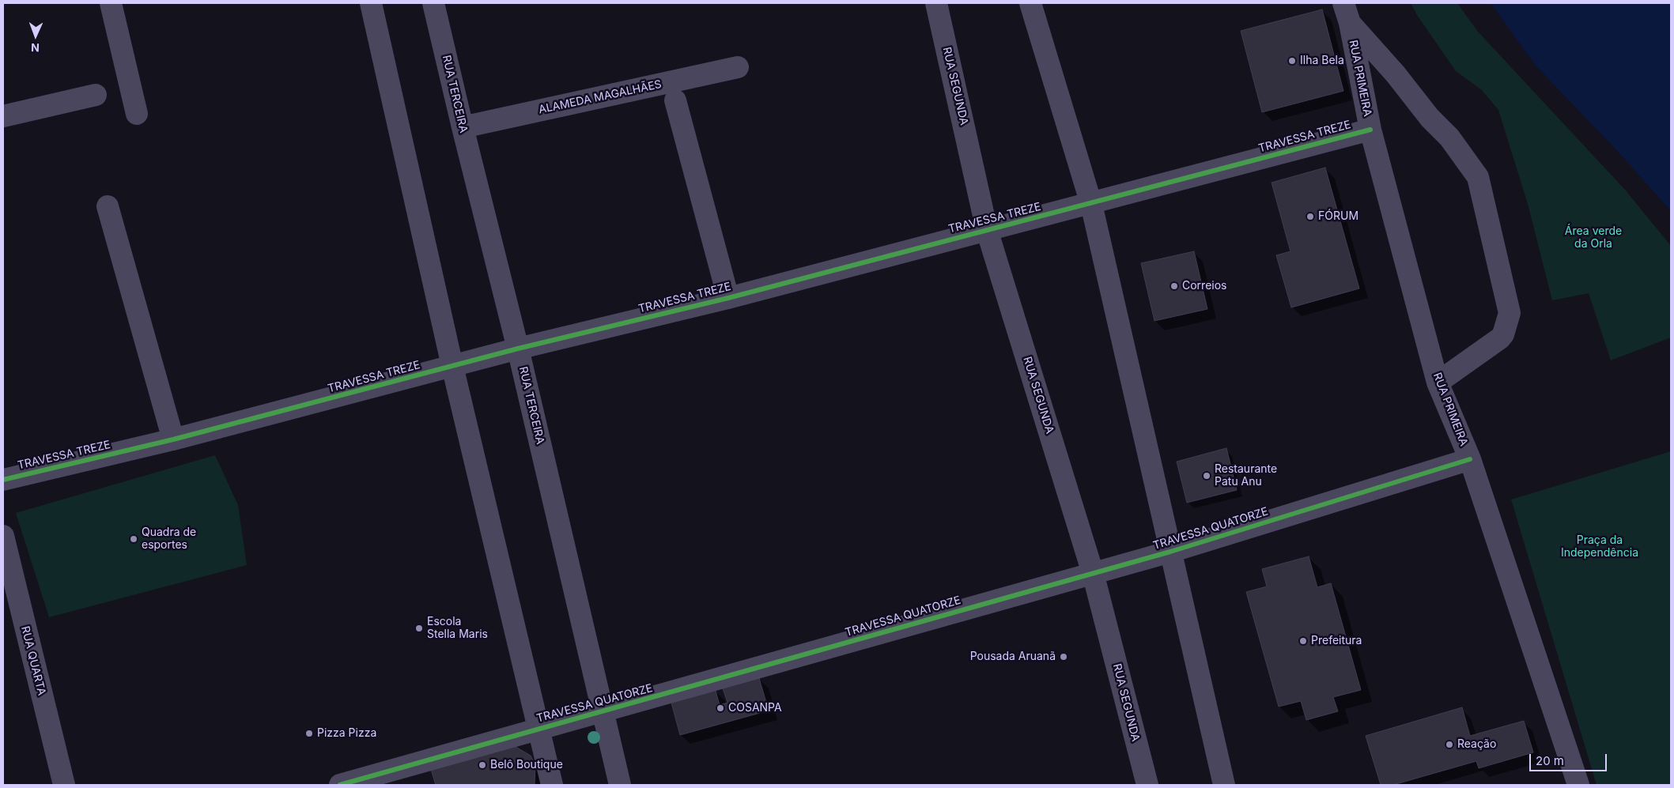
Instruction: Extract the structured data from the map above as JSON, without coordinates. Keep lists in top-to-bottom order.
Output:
{
  "streets": {
    "street": [
      "RUA PRIMEIRA",
      "RUA SEGUNDA",
      "RUA TERCEIRA",
      "ALAMEDA MAGALHÃES",
      "TRAVESSA TREZE",
      "TRAVESSA QUATORZE",
      "RUA QUARTA"
    ]
  },
  "crossings": [
    ["RUA PRIMEIRA", "TRAVESSA TREZE"],
    ["RUA PRIMEIRA", "TRAVESSA QUATORZE"],
    ["RUA SEGUNDA", "TRAVESSA TREZE"],
    ["RUA SEGUNDA", "TRAVESSA QUATORZE"],
    ["RUA TERCEIRA", "ALAMEDA MAGALHÃES"],
    ["RUA TERCEIRA", "TRAVESSA TREZE"],
    ["RUA TERCEIRA", "TRAVESSA QUATORZE"]
  ],
  "parks": ["Área verde da Orla", "Praça da Independência"],
  "places": [
    "Ilha Bela",
    "FÓRUM",
    "Correios",
    "Restaurante Patu Anu",
    "Quadra de esportes",
    "Escola Stella Maris",
    "Prefeitura",
    "Pousada Aruanã",
    "COSANPA",
    "Pizza Pizza",
    "Reação",
    "Belô Boutique"
  ],
  "scale_bar": "20 m",
  "north": "bottom"
}
